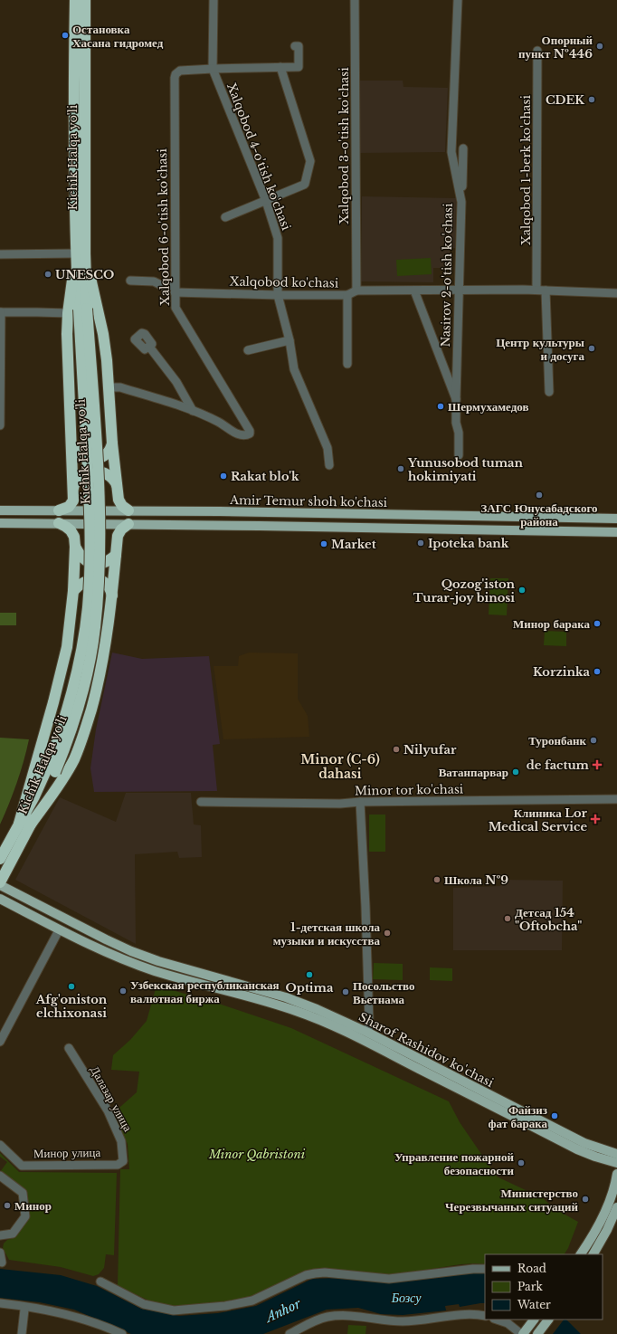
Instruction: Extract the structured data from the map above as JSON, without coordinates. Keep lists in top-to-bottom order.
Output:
{
  "streets": {
    "highway": ["Kichik Halqa yo'li"],
    "main road": ["Amir Temur shoh ko'chasi", "Sharof Rashidov ko'chasi"],
    "street": [
      "Xalqobod 3-o'tish ko'chasi",
      "Xalqobod 4-o'tish ko'chasi",
      "Xalqobod 1-berk ko'chasi",
      "Xalqobod 6-o'tish ko'chasi",
      "Nasirov 2-o'tish ko'chasi",
      "Xalqobod ko'chasi",
      "Minor tor ko'chasi",
      "Далазар улица",
      "Минор улица"
    ]
  },
  "crossings": [
    ["Xalqobod 3-o'tish ko'chasi", "Xalqobod ko'chasi"],
    ["Xalqobod 4-o'tish ko'chasi", "Xalqobod 6-o'tish ko'chasi"],
    ["Xalqobod 4-o'tish ko'chasi", "Xalqobod ko'chasi"],
    ["Kichik Halqa yo'li", "Sharof Rashidov ko'chasi"],
    ["Xalqobod 1-berk ko'chasi", "Xalqobod ko'chasi"],
    ["Xalqobod 6-o'tish ko'chasi", "Xalqobod ko'chasi"],
    ["Nasirov 2-o'tish ko'chasi", "Xalqobod ko'chasi"],
    ["Далазар улица", "Минор улица"]
  ],
  "districts": ["Minor (C-6) dahasi"],
  "water": ["Бозсу", "Anhor"],
  "parks": ["Minor Qabristoni"],
  "places": {
    "other": [
      "Остановка Хасана гидромед",
      "Опорный пункт №446",
      "CDEK",
      "UNESCO",
      "Центр культуры и досуга",
      "Шермухамедов",
      "Yunusobod tuman hokimiyati",
      "Rakat blo'k",
      "ЗАГС Юнусабадского района",
      "Ipoteka bank",
      "Market",
      "Qozog'iston Turar-joy binosi",
      "Минор барака",
      "Korzinka",
      "Туронбанк",
      "Nilyufar",
      "Ватанпарвар",
      "Школа №9",
      "Детсад 154 \"Oftobcha\"",
      "1-детская школа музыки и искусства",
      "Optima",
      "Afg'oniston elchixonasi",
      "Узбекская республиканская валютная биржа",
      "Посольство Вьетнама",
      "Файзиз фат барака",
      "Управление пожарной безопасности",
      "Министерство Черезвычаных ситуаций",
      "Минор"
    ],
    "health": ["de factum", "Клиника Lor Medical Service"]
  },
  "legend": ["Road", "Park", "Water"]
}
